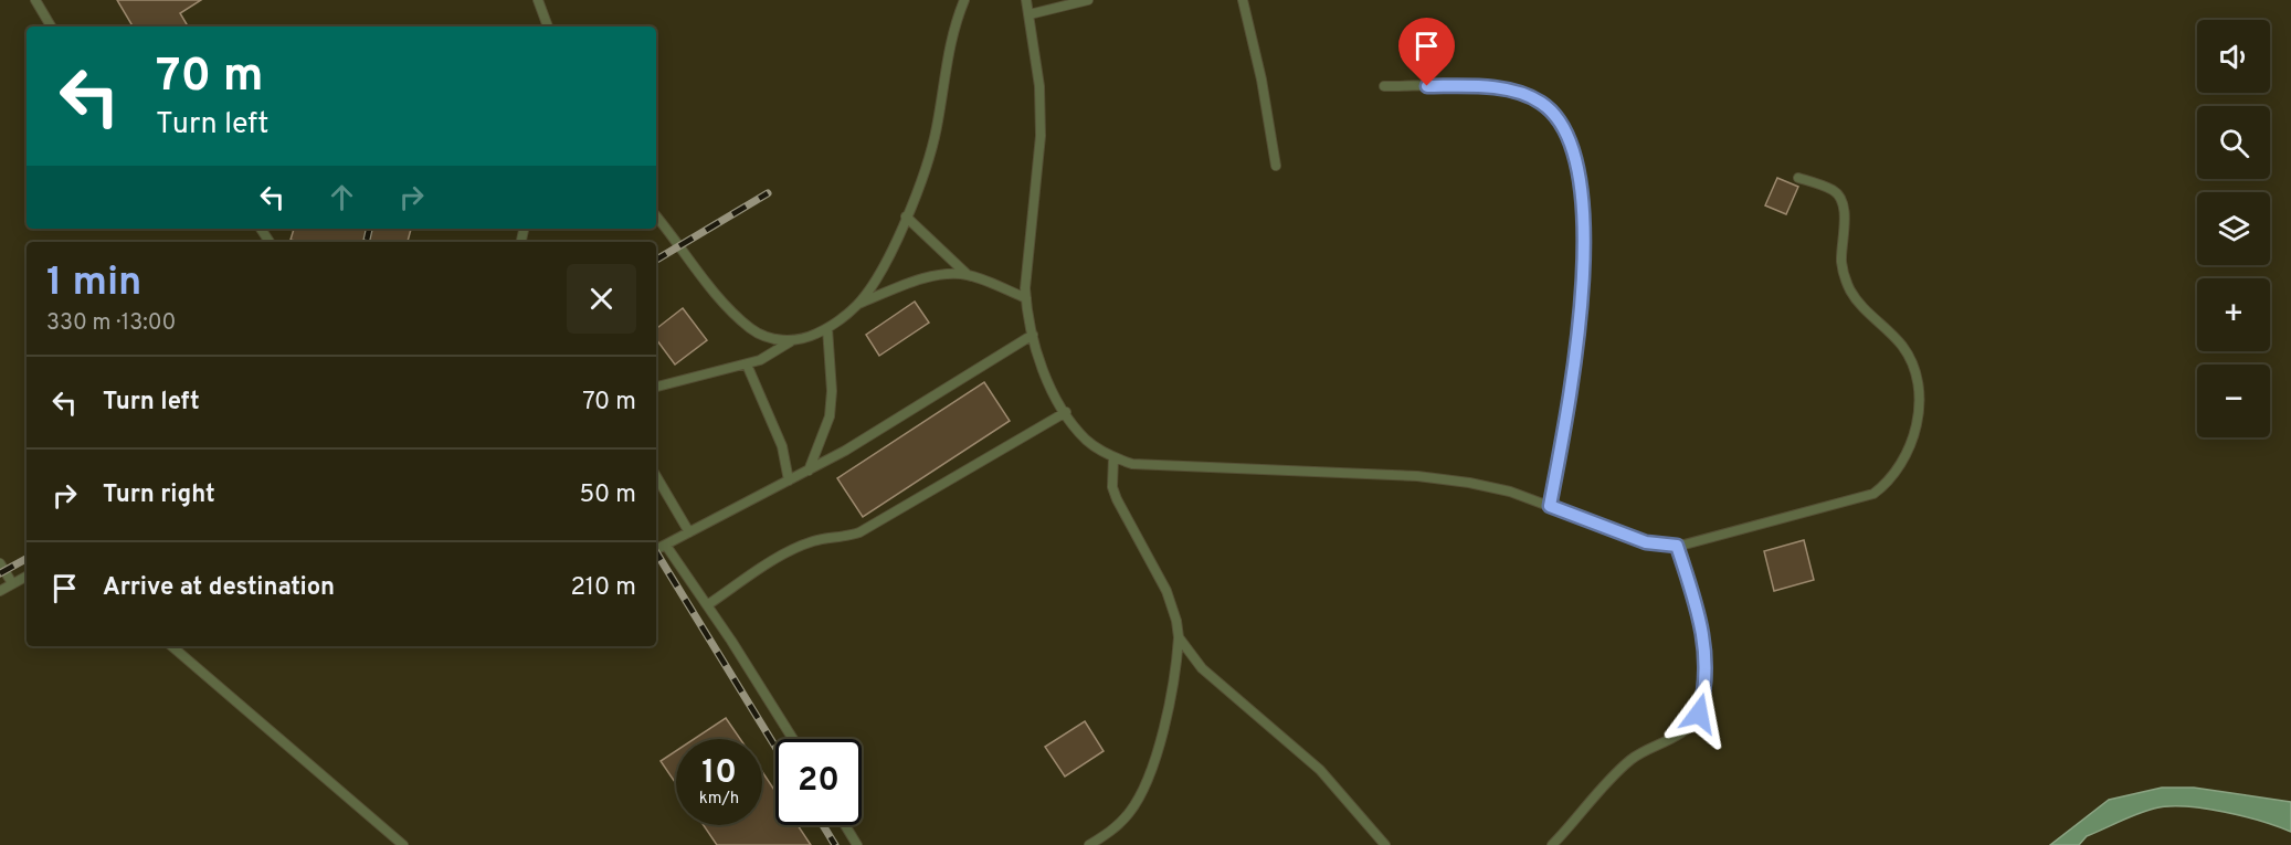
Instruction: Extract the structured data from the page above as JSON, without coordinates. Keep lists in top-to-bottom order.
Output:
{
  "page": {
    "map_buttons": ["+", "−"],
    "turn": ["70 m", "Turn left"],
    "heading": ["1 min", "330 m · 13:00"],
    "list": [
      {
        "name": "Turn left",
        "value": "70 m"
      },
      {
        "name": "Turn right",
        "value": "50 m"
      },
      {
        "name": "Arrive at destination",
        "value": "210 m"
      }
    ],
    "speed": "10 km/h",
    "limit": "20"
  }
}
